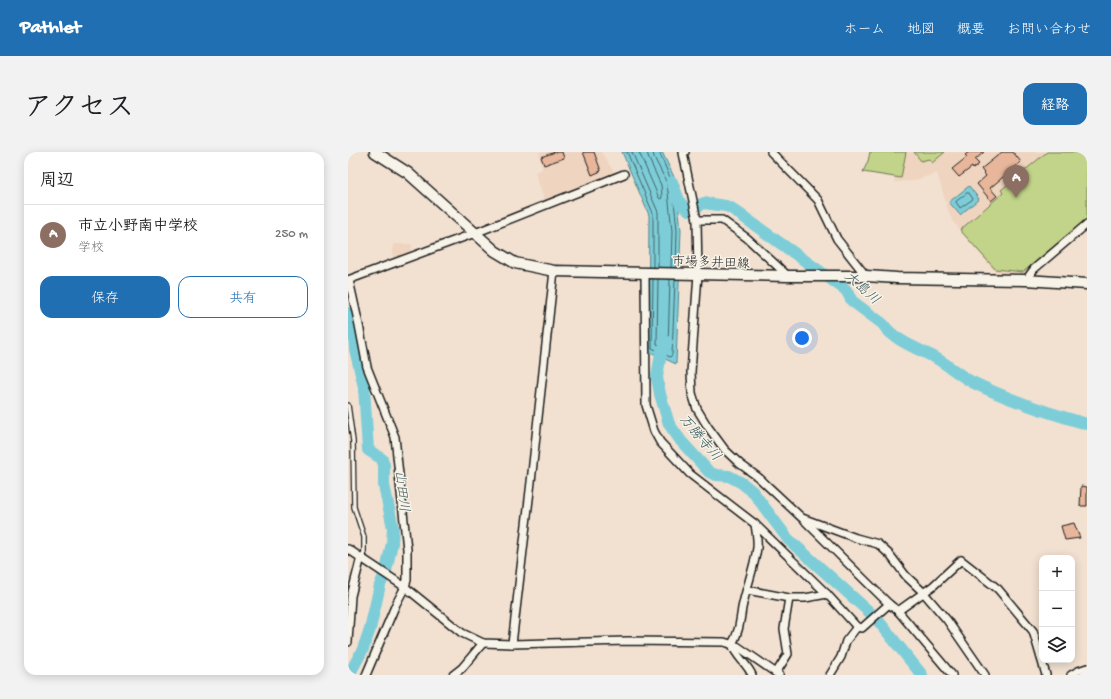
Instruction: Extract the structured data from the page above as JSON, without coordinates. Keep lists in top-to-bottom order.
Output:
{
  "streets": {
    "main road": ["市場多井田線"]
  },
  "water": ["大島川", "万勝寺川", "山田川"],
  "page": {
    "header": "Pathlet",
    "nav": [
      "ホーム",
      "地図",
      "概要",
      "お問い合わせ"
    ],
    "title": "アクセス",
    "buttons": [
      "経路",
      ["保存", "共有"]
    ],
    "heading": "周辺",
    "pins": "A",
    "list": [
      {
        "mark": "A",
        "name": "市立小野南中学校",
        "note": "学校",
        "value": "250 m"
      }
    ],
    "map_buttons": ["+", "−"]
  }
}
